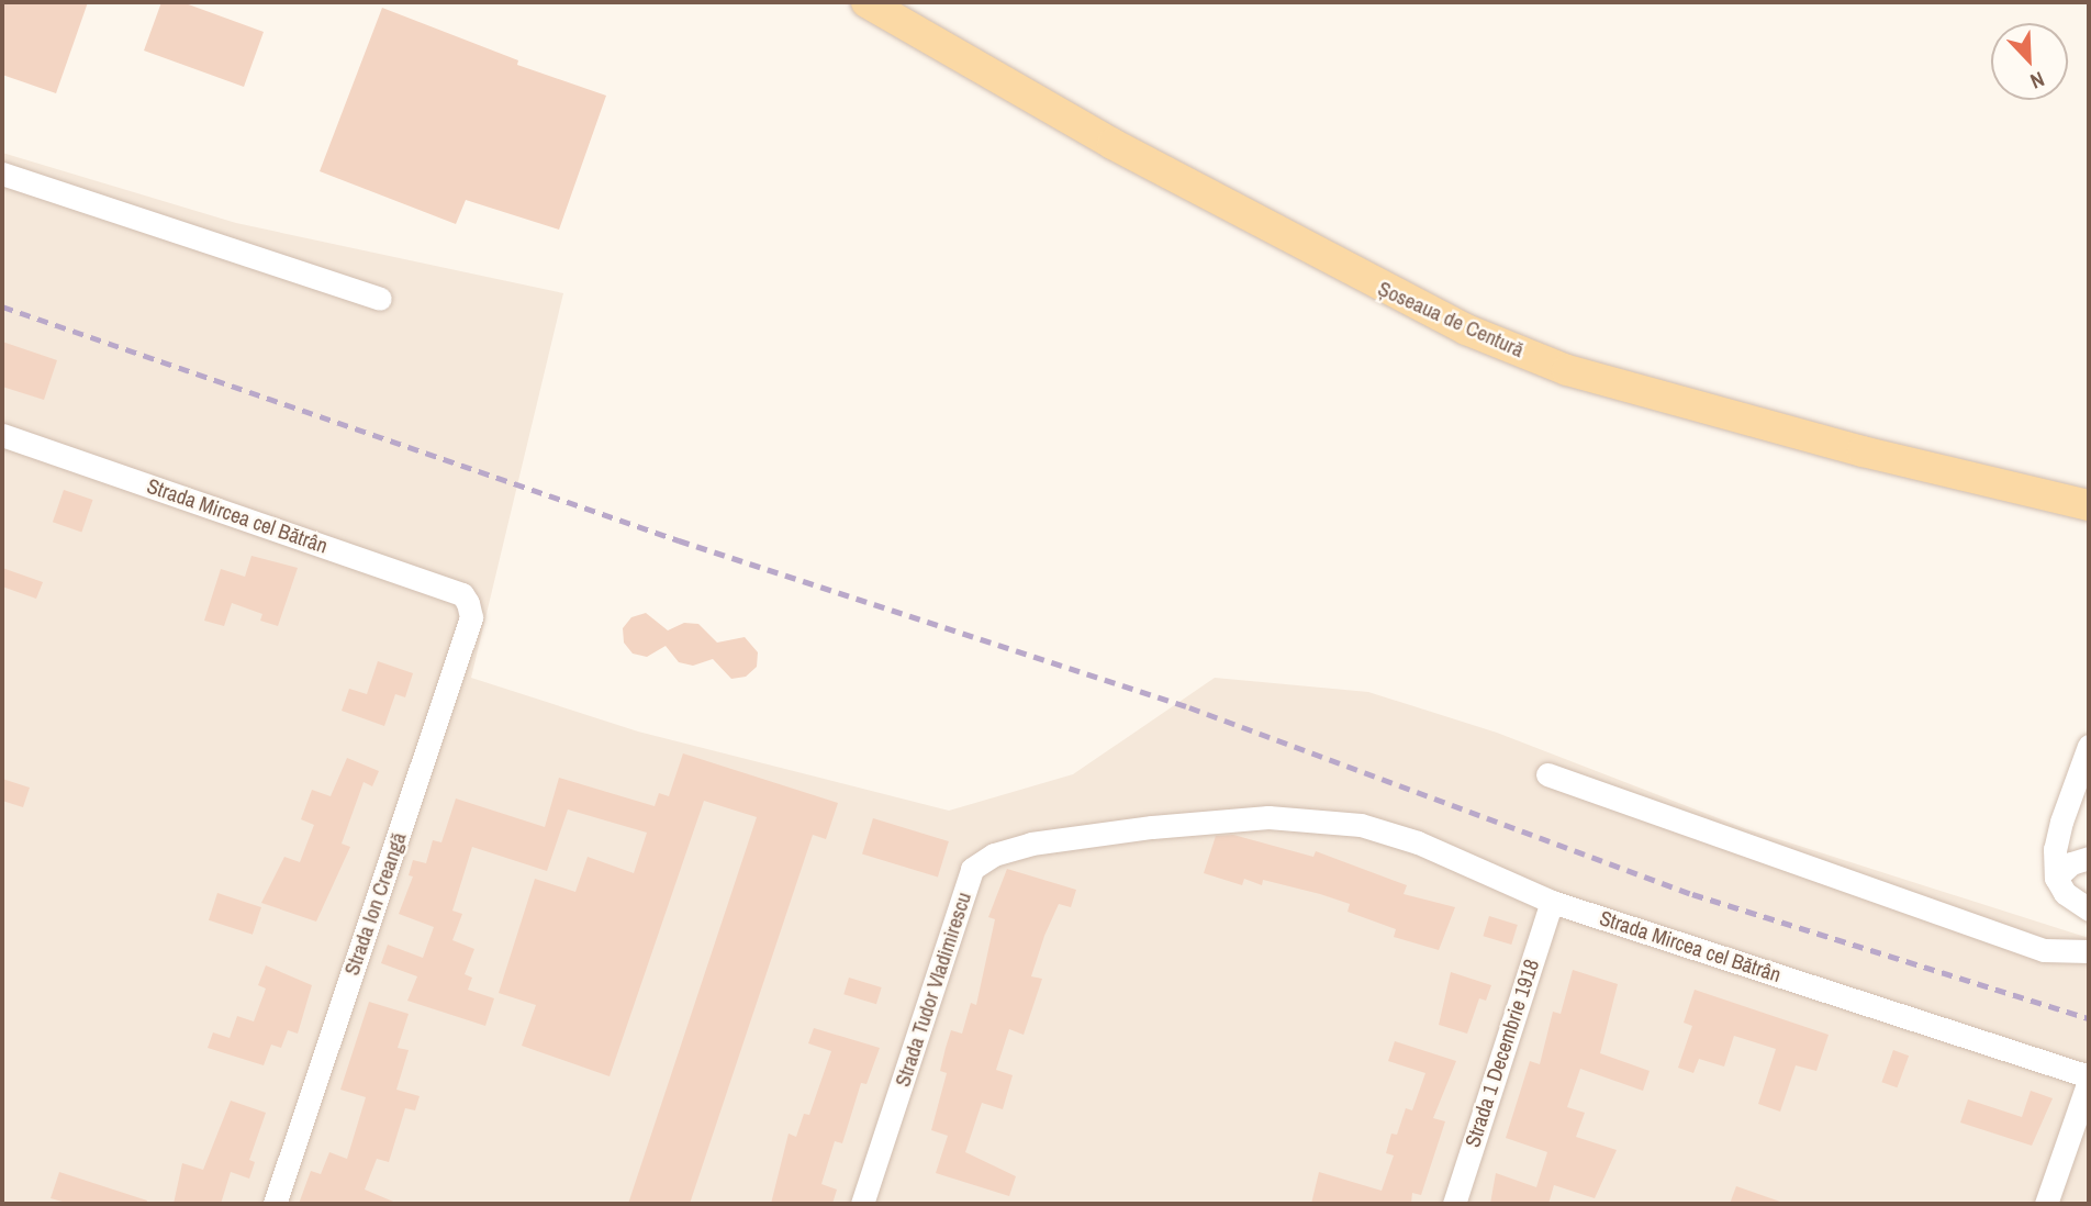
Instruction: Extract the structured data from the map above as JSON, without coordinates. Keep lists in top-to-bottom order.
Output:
{
  "streets": {
    "main road": ["Șoseaua de Centură"],
    "street": [
      "Strada Mircea cel Bătrân",
      "Strada Ion Creangă",
      "Strada Tudor Vladimirescu",
      "Strada 1 Decembrie 1918"
    ]
  },
  "crossings": [
    ["Strada Mircea cel Bătrân", "Strada Ion Creangă"],
    ["Strada Mircea cel Bătrân", "Strada Tudor Vladimirescu"],
    ["Strada Mircea cel Bătrân", "Strada 1 Decembrie 1918"]
  ],
  "north": "bottom right"
}
